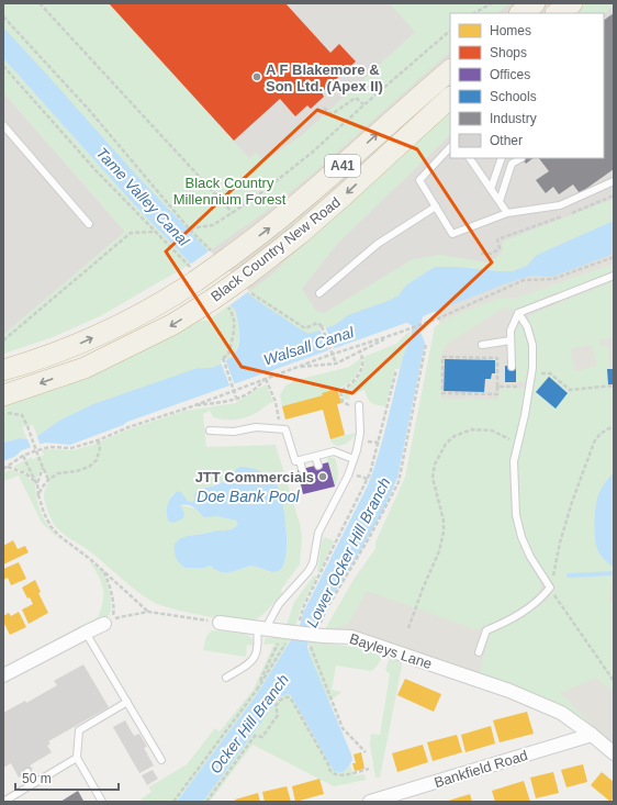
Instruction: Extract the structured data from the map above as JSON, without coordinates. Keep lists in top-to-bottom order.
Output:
{
  "streets": {
    "highway": ["A41", "Black Country New Road"],
    "street": ["Bayleys Lane", "Bankfield Road"]
  },
  "crossings": [
    ["Bayleys Lane", "Bankfield Road"]
  ],
  "water": [
    "Tame Valley Canal",
    "Walsall Canal",
    "Doe Bank Pool",
    "Lower Ocker Hill Branch",
    "Ocker Hill Branch"
  ],
  "parks": ["Black Country Millennium Forest"],
  "places": ["A F Blakemore & Son Ltd. (Apex II)", "JTT Commercials"],
  "legend": [
    "Homes",
    "Shops",
    "Offices",
    "Schools",
    "Industry",
    "Other"
  ],
  "scale_bar": "50 m"
}
